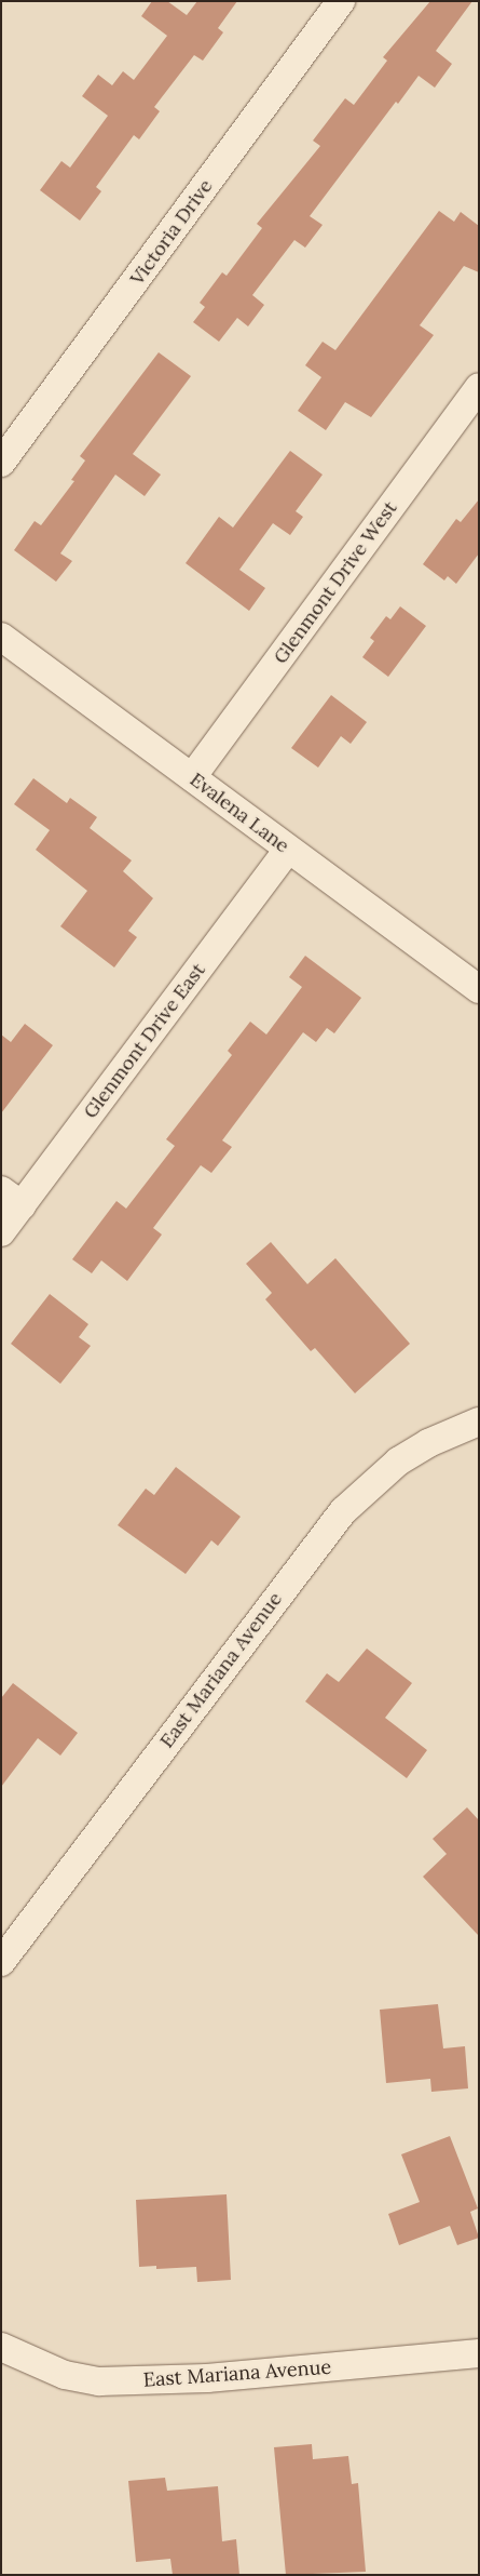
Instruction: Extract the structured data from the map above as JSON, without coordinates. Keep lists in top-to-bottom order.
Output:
{
  "streets": {
    "street": [
      "Victoria Drive",
      "Glenmont Drive West",
      "Evalena Lane",
      "Glenmont Drive East",
      "East Mariana Avenue"
    ]
  },
  "crossings": [
    ["Glenmont Drive West", "Evalena Lane"],
    ["Evalena Lane", "Glenmont Drive East"]
  ]
}
